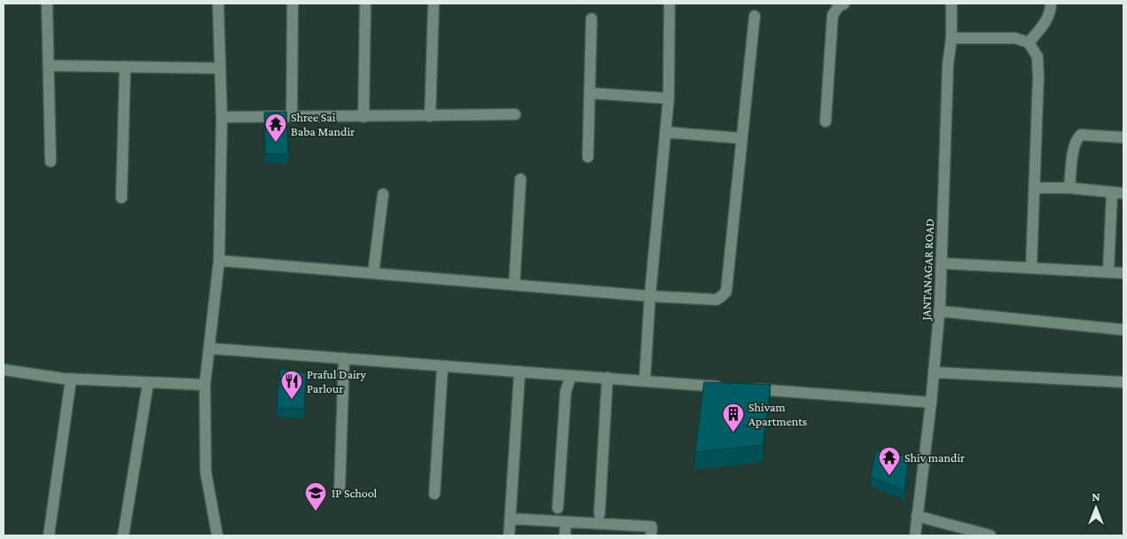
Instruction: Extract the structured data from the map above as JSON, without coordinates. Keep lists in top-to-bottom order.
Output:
{
  "streets": {
    "street": ["JANTANAGAR ROAD"]
  },
  "places": {
    "temple": ["Shree Sai Baba Mandir", "Shiv mandir"],
    "restaurant": ["Praful Dairy Parlour"],
    "building": ["Shivam Apartments"],
    "school or university": ["IP School"]
  },
  "north": "top"
}
